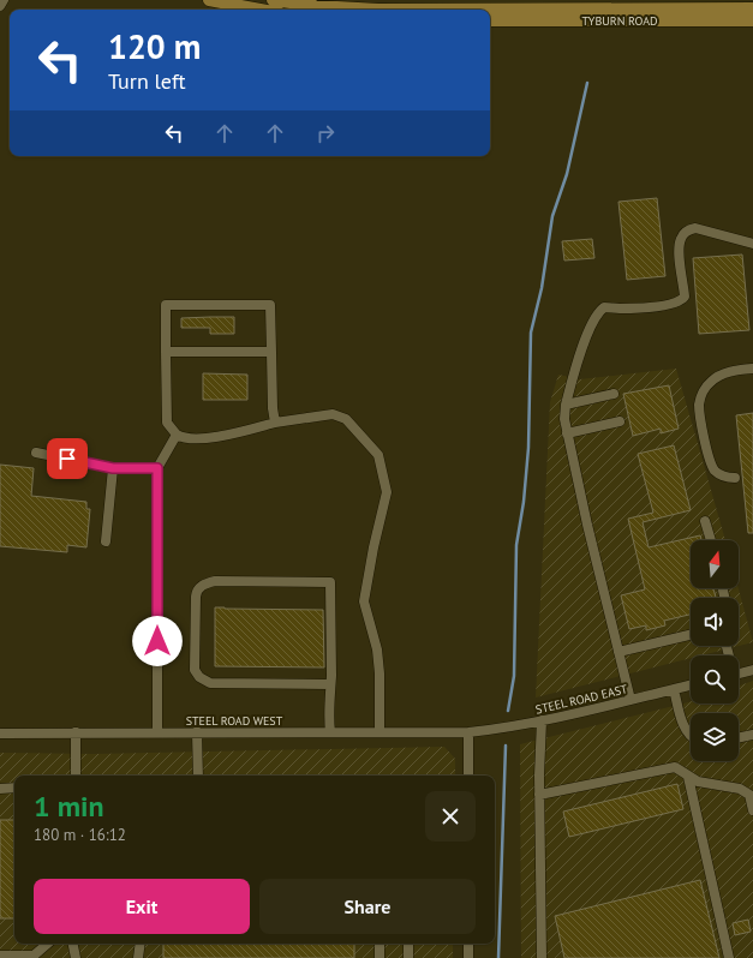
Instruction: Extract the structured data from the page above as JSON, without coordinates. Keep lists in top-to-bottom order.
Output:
{
  "streets": {
    "main road": ["TYBURN ROAD"],
    "street": ["STEEL ROAD EAST", "STEEL ROAD WEST"]
  },
  "crossings": [
    ["STEEL ROAD EAST", "STEEL ROAD WEST"]
  ],
  "north": "top",
  "page": {
    "turn": ["120 m", "Turn left"],
    "heading": ["1 min", "180 m · 16:12"],
    "buttons": ["Exit", "Share"]
  }
}
